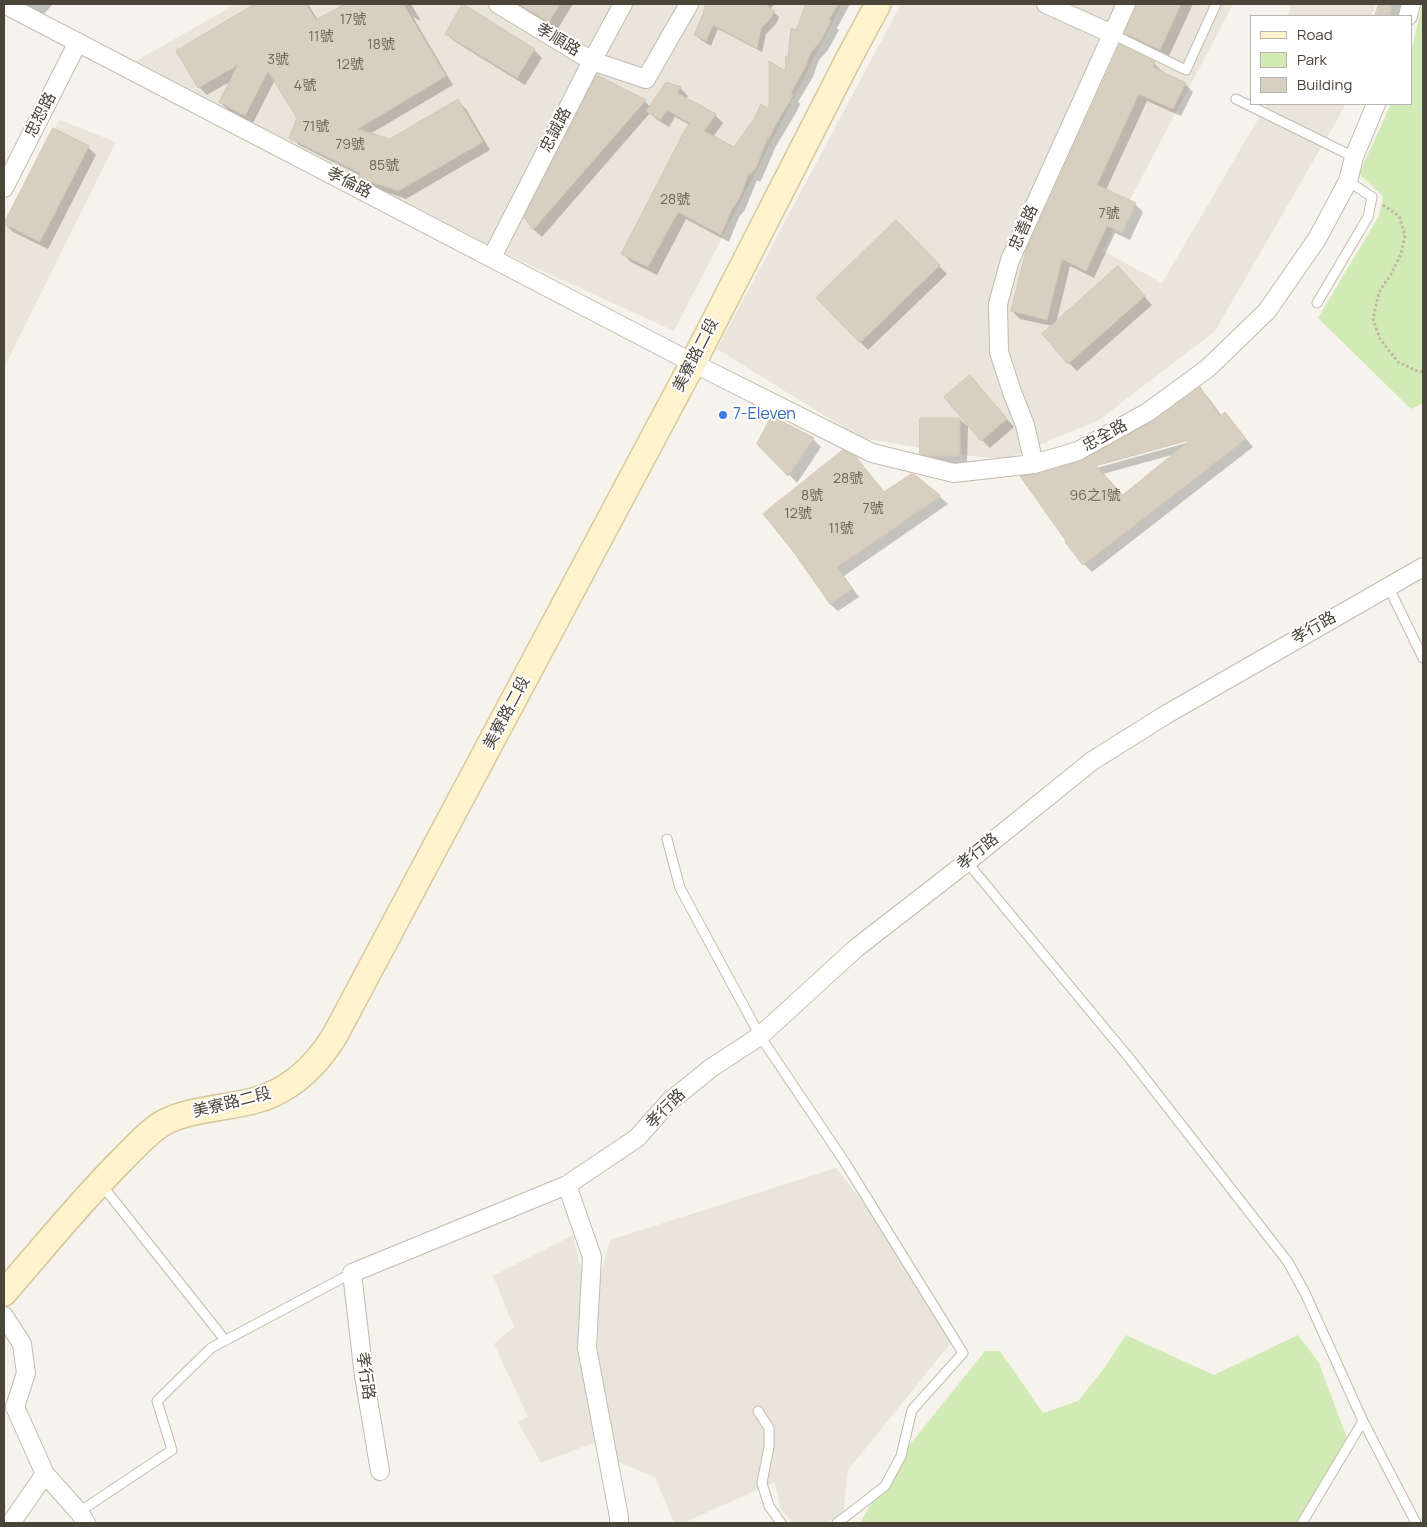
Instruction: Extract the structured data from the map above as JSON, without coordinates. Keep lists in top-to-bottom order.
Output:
{
  "streets": {
    "street": [
      "孝順路",
      "忠恕路",
      "忠誠路",
      "孝倫路",
      "忠善路",
      "美寮路二段",
      "忠全路",
      "孝行路"
    ]
  },
  "crossings": [
    ["孝順路", "忠誠路"],
    ["忠恕路", "孝倫路"],
    ["忠誠路", "孝倫路"],
    ["孝倫路", "美寮路二段"],
    ["孝倫路", "忠全路"],
    ["忠善路", "忠全路"],
    ["美寮路二段", "忠全路"]
  ],
  "places": ["7-Eleven"],
  "house_numbers": [
    "17號",
    "11號",
    "18號",
    "3號",
    "12號",
    "4號",
    "71號",
    "79號",
    "85號",
    "28號",
    "7號",
    "28號",
    "8號",
    "96之1號",
    "7號",
    "12號",
    "11號"
  ],
  "legend": ["Road", "Park", "Building"]
}
